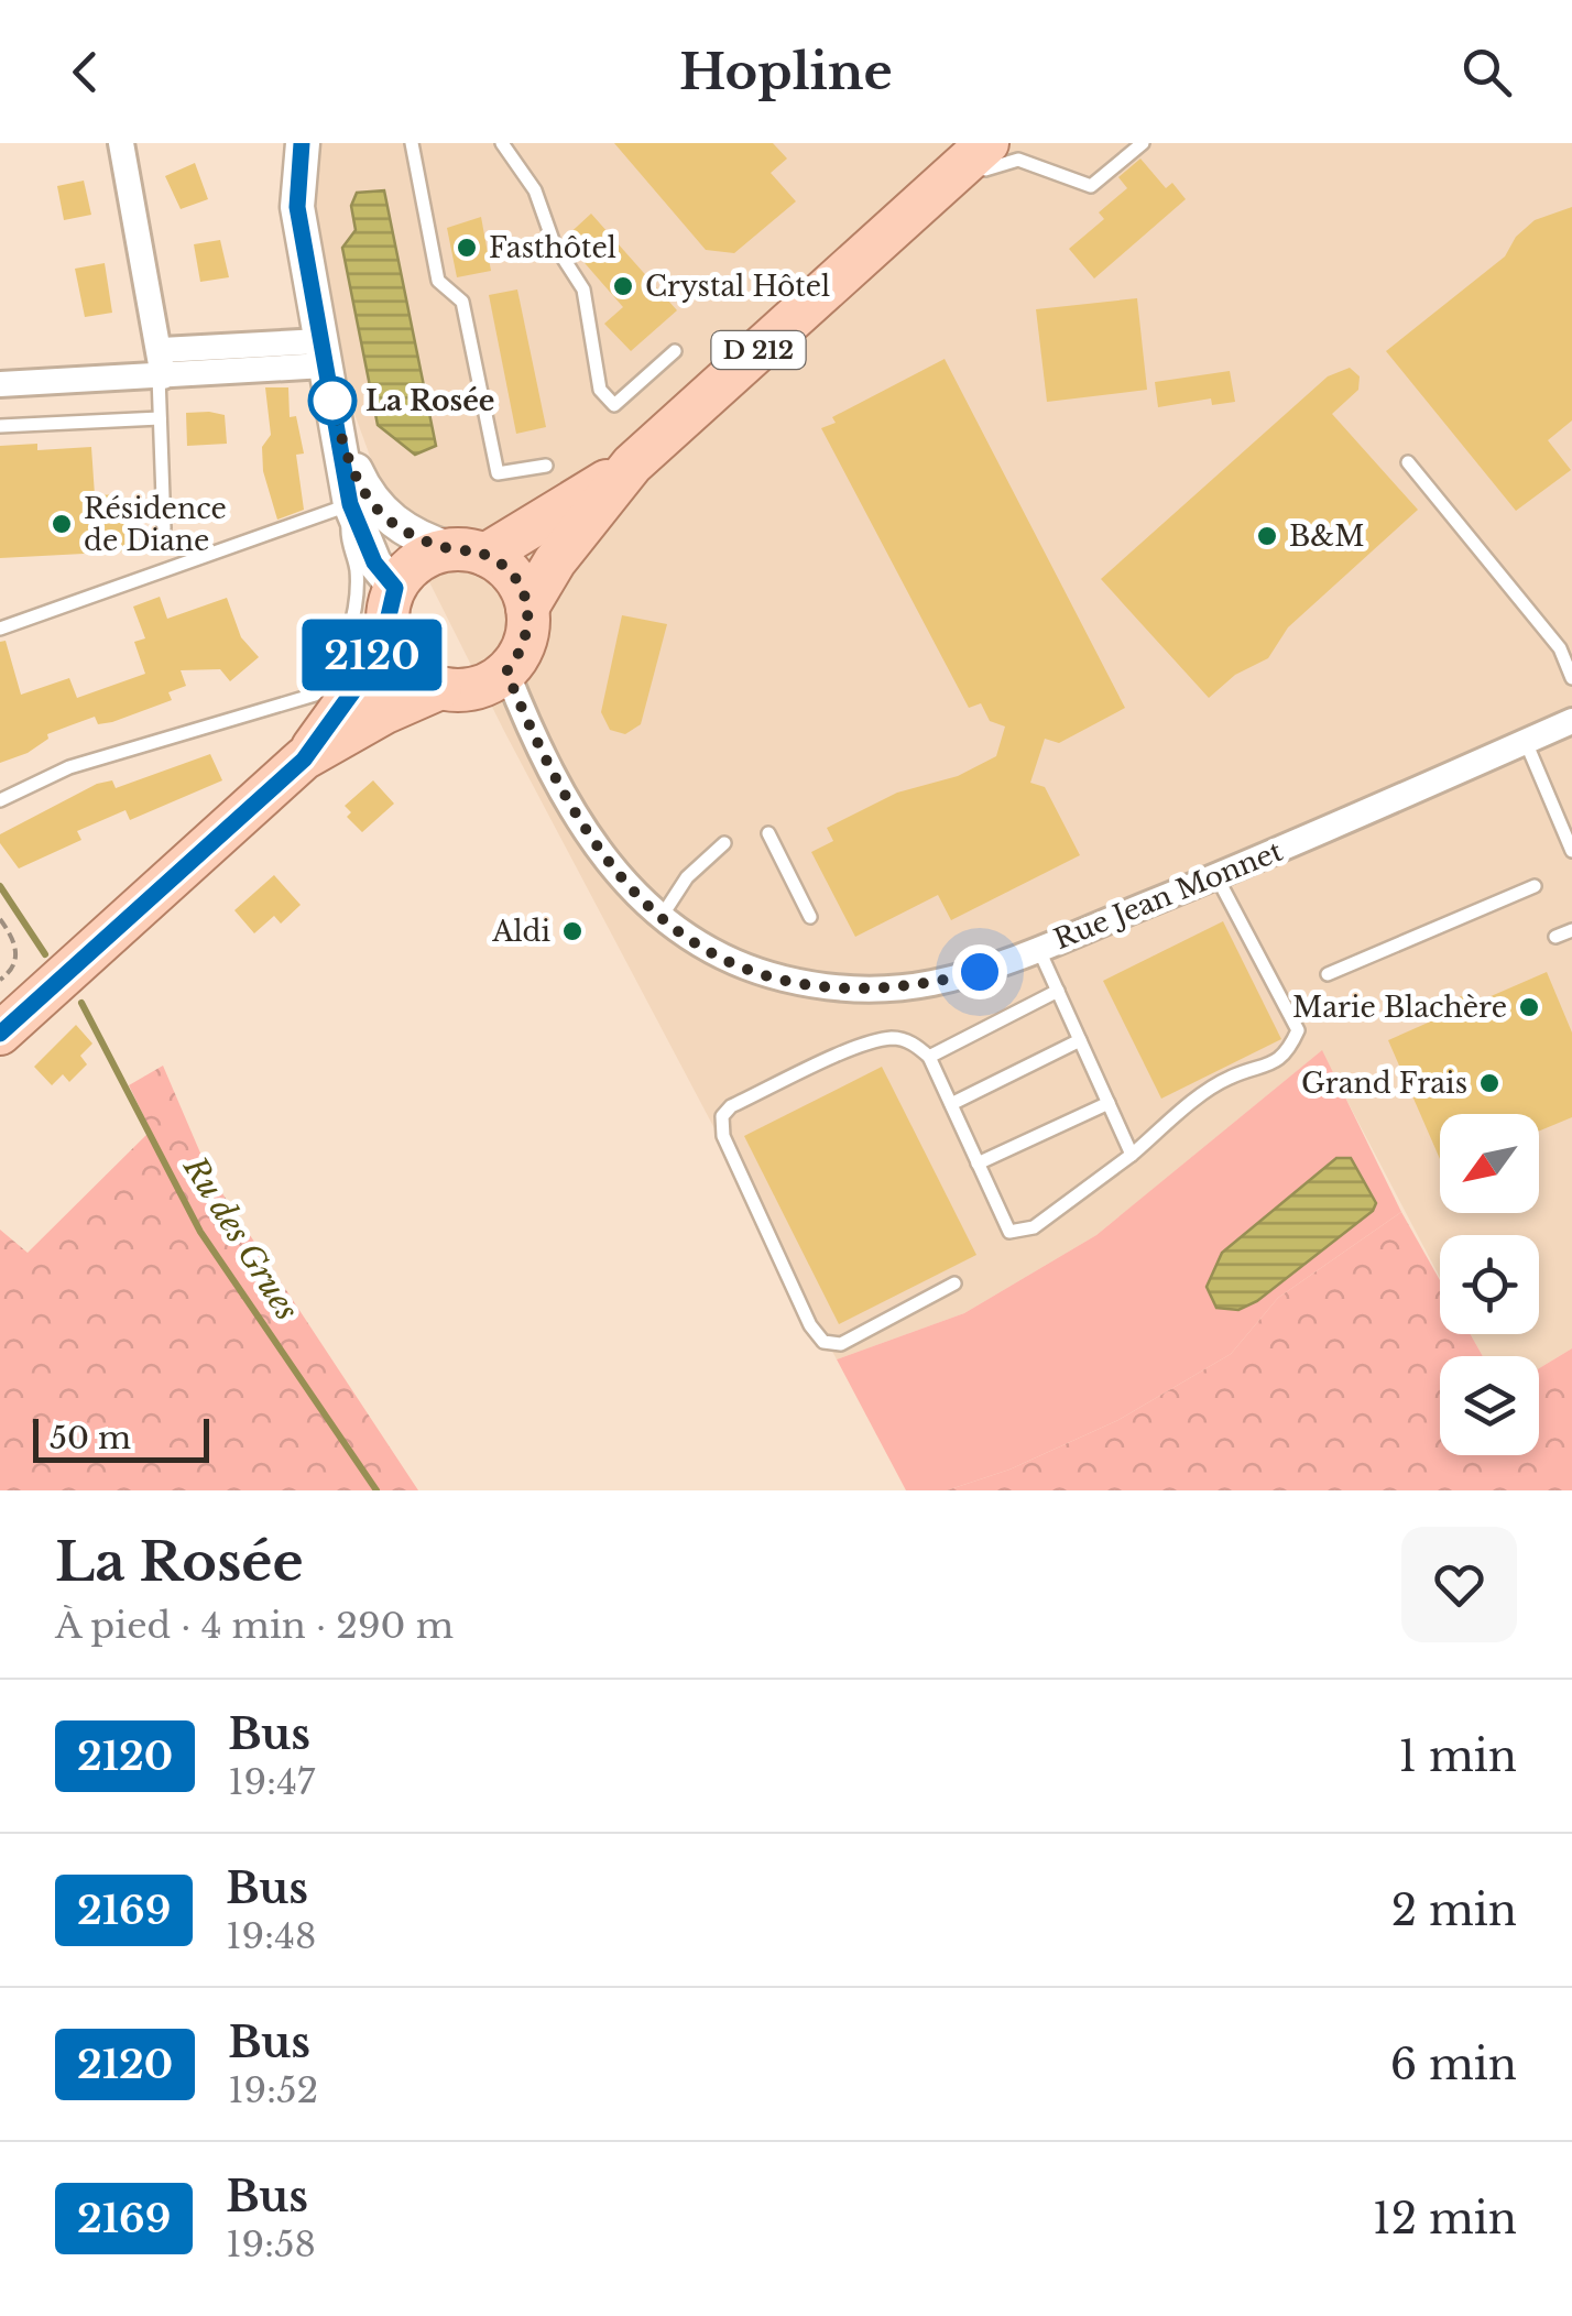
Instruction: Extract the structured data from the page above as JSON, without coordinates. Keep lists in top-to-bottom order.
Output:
{
  "streets": {
    "main road": ["D 212"],
    "street": ["Rue Jean Monnet"]
  },
  "crossings": [
    ["D 212", "Rue Jean Monnet"]
  ],
  "water": ["Ru des Grues"],
  "places": [
    "Fasthôtel",
    "Crystal Hôtel",
    "La Rosée",
    "Résidence de Diane",
    "B&M",
    "Aldi",
    "Marie Blachère",
    "Grand Frais"
  ],
  "lines": ["bus line 2120"],
  "scale_bar": "50 m",
  "north": "bottom left",
  "page": {
    "header": "Hopline",
    "on_map": "2120",
    "scale": "50 m",
    "heading": ["La Rosée", "À pied · 4 min · 290 m"],
    "list": [
      {
        "mark": "2120",
        "name": "Bus",
        "note": "19:47",
        "value": "1 min"
      },
      {
        "mark": "2169",
        "name": "Bus",
        "note": "19:48",
        "value": "2 min"
      },
      {
        "mark": "2120",
        "name": "Bus",
        "note": "19:52",
        "value": "6 min"
      },
      {
        "mark": "2169",
        "name": "Bus",
        "note": "19:58",
        "value": "12 min"
      }
    ]
  }
}
